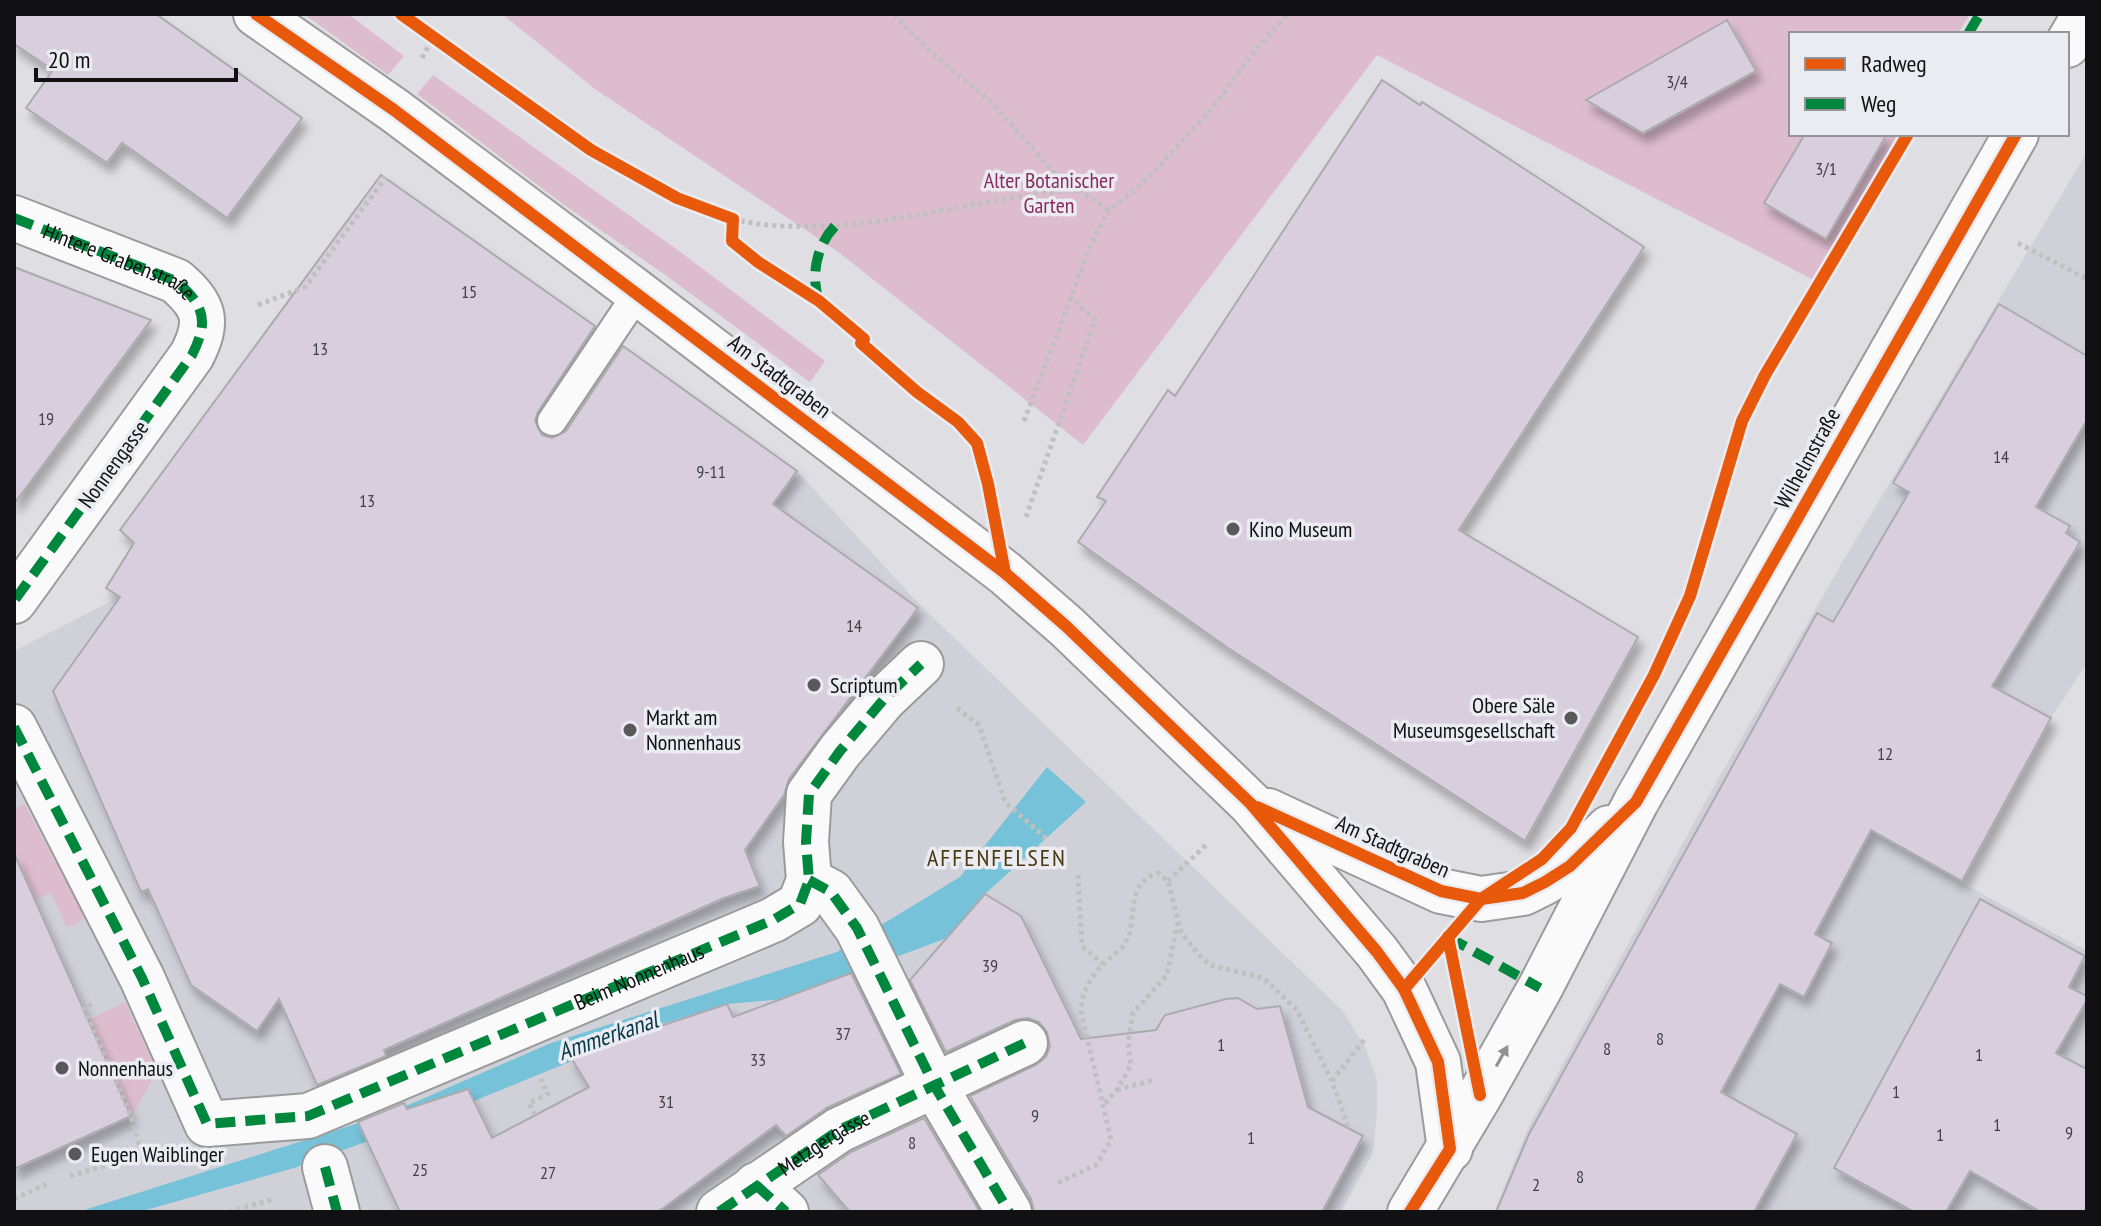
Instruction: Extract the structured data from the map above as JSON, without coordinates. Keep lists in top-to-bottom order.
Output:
{
  "streets": {
    "street": [
      "Hintere Grabenstraße",
      "Am Stadtgraben",
      "Wilhelmstraße",
      "Nonnengasse",
      "Beim Nonnenhaus",
      "Metzgergasse"
    ]
  },
  "crossings": [
    ["Hintere Grabenstraße", "Nonnengasse"],
    ["Am Stadtgraben", "Wilhelmstraße"]
  ],
  "districts": ["AFFENFELSEN"],
  "water": ["Ammerkanal"],
  "parks": ["Alter Botanischer Garten"],
  "places": [
    "Kino Museum",
    "Scriptum",
    "Obere Säle Museumsgesellschaft",
    "Markt am Nonnenhaus",
    "Nonnenhaus",
    "Eugen Waiblinger"
  ],
  "house_numbers": [
    "3/4",
    "3/1",
    "15",
    "13",
    "19",
    "14",
    "9-11",
    "13",
    "14",
    "12",
    "39",
    "37",
    "8",
    "1",
    "8",
    "1",
    "33",
    "1",
    "31",
    "9",
    "1",
    "9",
    "1",
    "1",
    "8",
    "25",
    "27",
    "8",
    "2"
  ],
  "legend": ["Radweg", "Weg"],
  "scale_bar": "20 m"
}
